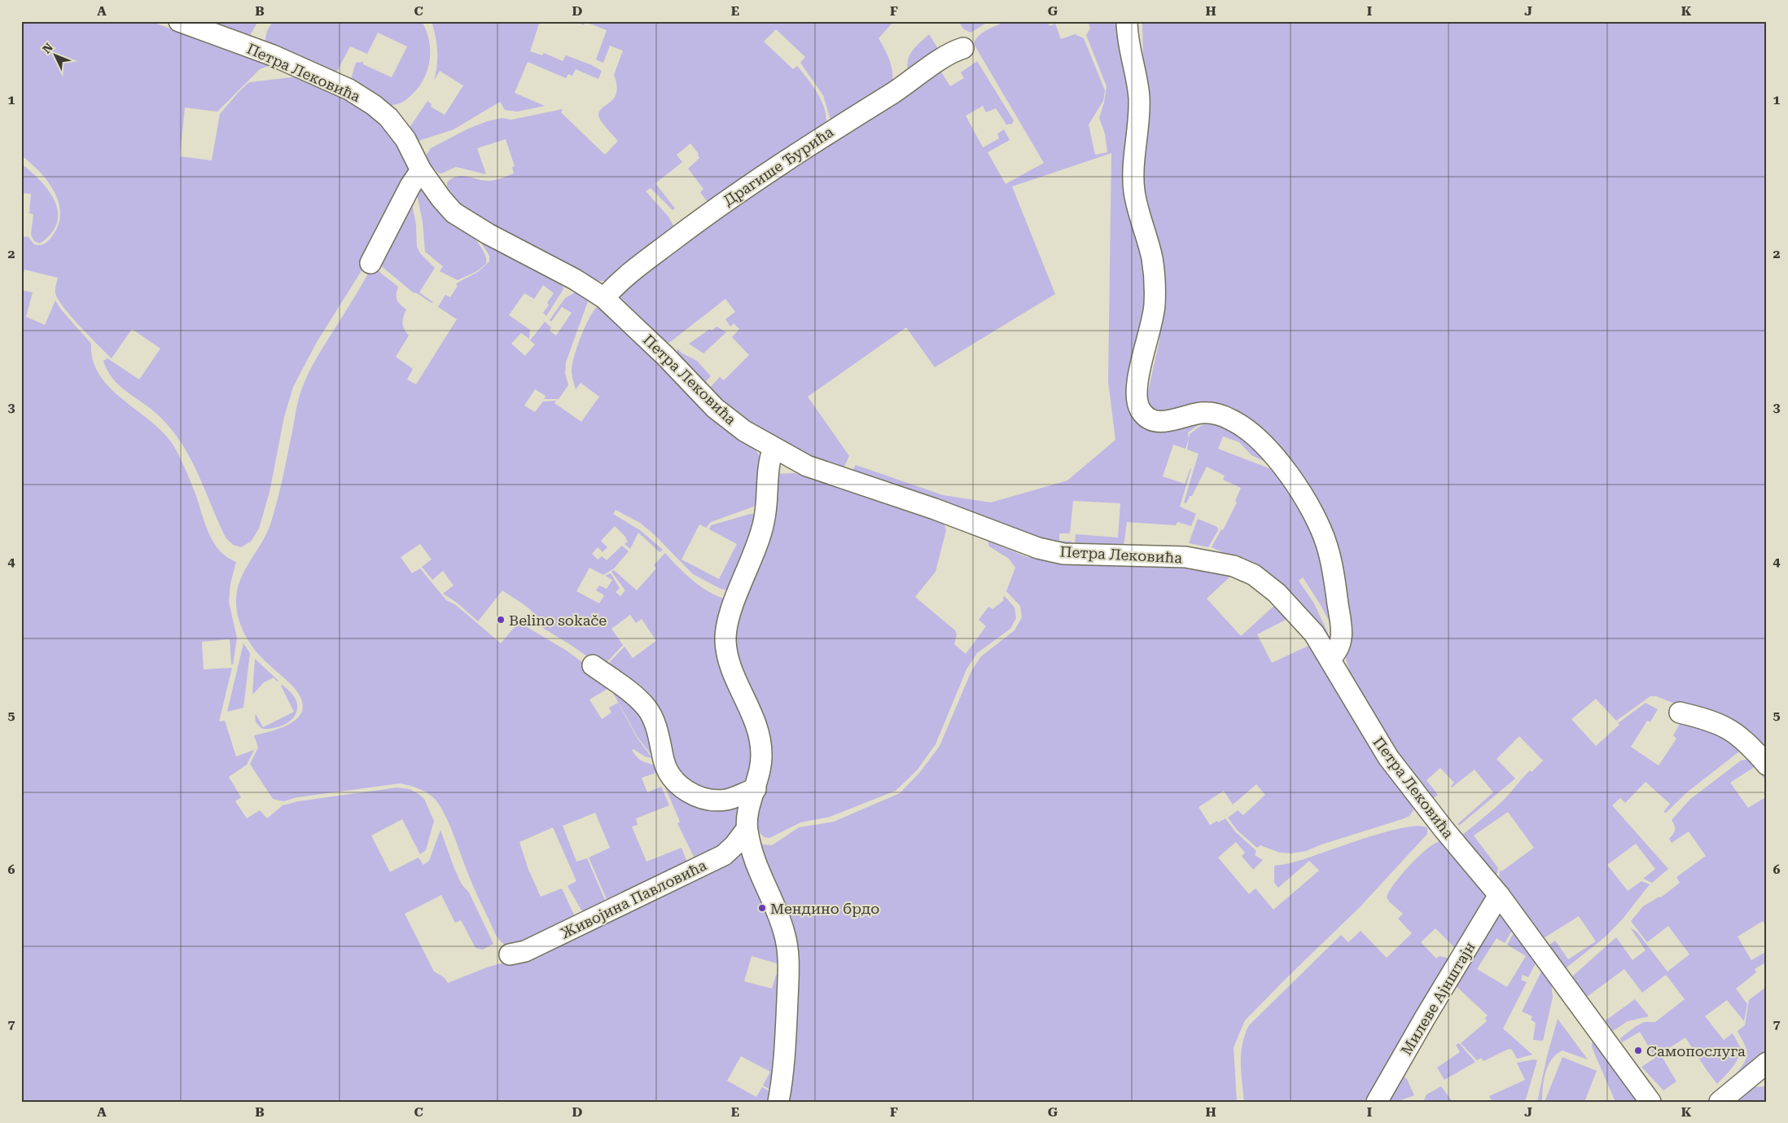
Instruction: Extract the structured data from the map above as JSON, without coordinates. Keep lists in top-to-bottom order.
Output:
{
  "streets": {
    "street": [
      "Петра Лековића",
      "Драгише Ђурића",
      "Живојина Павловића",
      "Милеве Ајнштајн"
    ]
  },
  "crossings": [
    ["Петра Лековића", "Драгише Ђурића"],
    ["Петра Лековића", "Живојина Павловића"],
    ["Петра Лековића", "Милеве Ајнштајн"]
  ],
  "places": ["Belino sokače", "Мендино брдо", "Самопослуга"],
  "north": "top left",
  "grid": {
    "columns": [
      "A",
      "B",
      "C",
      "D",
      "E",
      "F",
      "G",
      "H",
      "I",
      "J",
      "K"
    ],
    "rows": [
      "1",
      "2",
      "3",
      "4",
      "5",
      "6",
      "7"
    ]
  }
}
